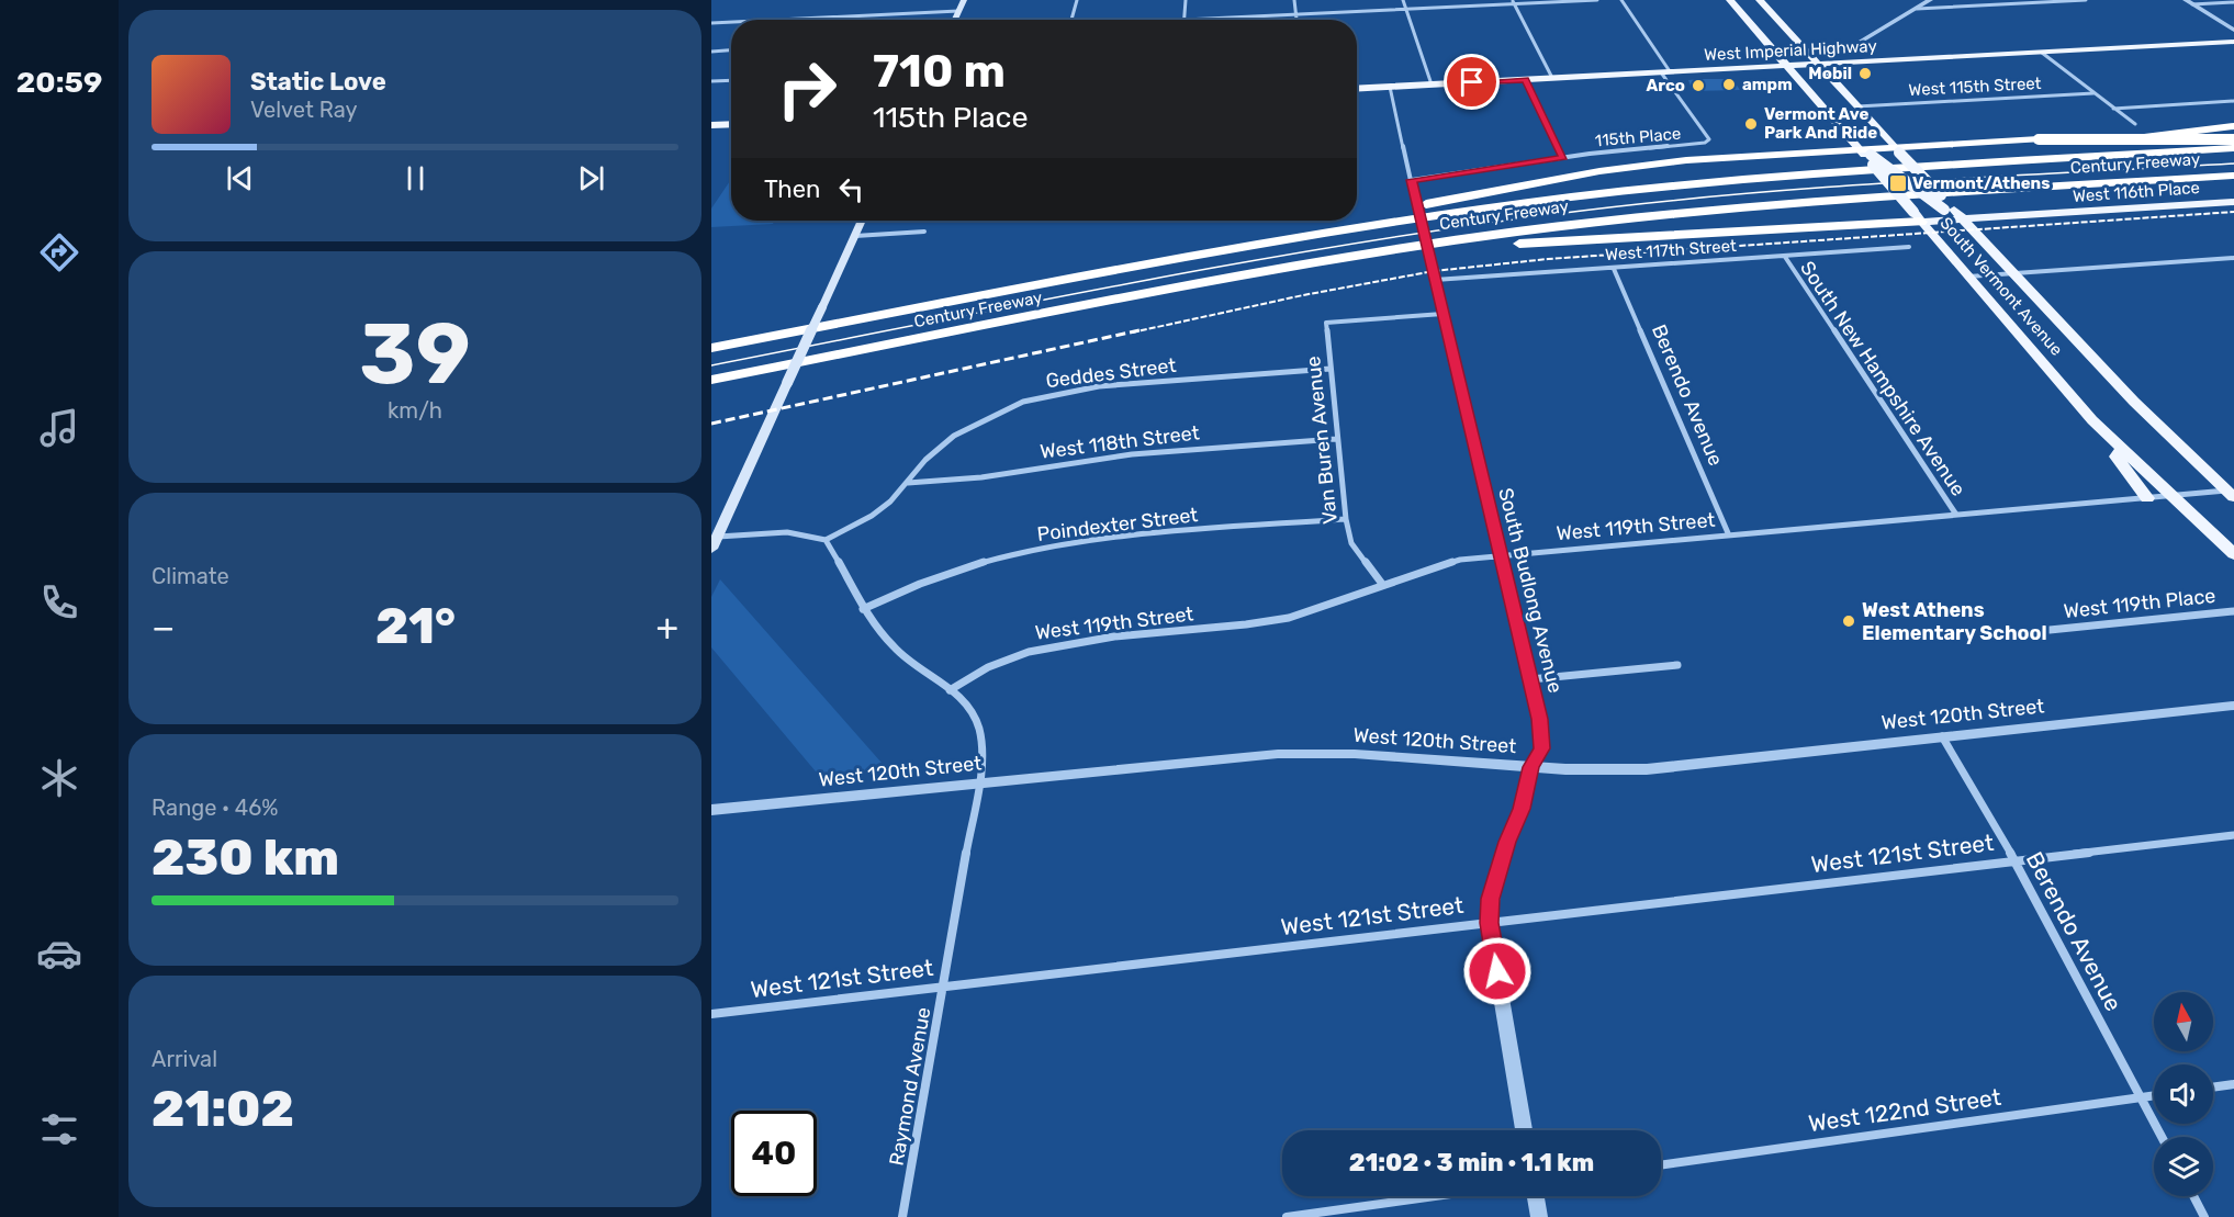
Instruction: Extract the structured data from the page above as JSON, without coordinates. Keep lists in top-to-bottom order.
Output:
{
  "streets": {
    "highway": ["Century Freeway"],
    "main road": ["West Imperial Highway", "West 116th Place", "South Vermont Avenue"],
    "street": [
      "West 115th Street",
      "115th Place",
      "West 117th Street",
      "Geddes Street",
      "South New Hampshire Avenue",
      "Berendo Avenue",
      "Van Buren Avenue",
      "West 118th Street",
      "Poindexter Street",
      "West 119th Street",
      "South Budlong Avenue",
      "West 119th Place",
      "West 120th Street",
      "West 121st Street",
      "Raymond Avenue",
      "West 122nd Street"
    ]
  },
  "crossings": [
    ["West Imperial Highway", "115th Place"],
    ["West Imperial Highway", "South Vermont Avenue"],
    ["West Imperial Highway", "South Budlong Avenue"],
    ["West 115th Street", "South Vermont Avenue"],
    ["115th Place", "South Budlong Avenue"],
    ["West 116th Place", "South Vermont Avenue"],
    ["West 117th Street", "South New Hampshire Avenue"],
    ["West 117th Street", "Berendo Avenue"],
    ["West 117th Street", "South Budlong Avenue"],
    ["South Vermont Avenue", "West 119th Street"],
    ["Geddes Street", "Van Buren Avenue"],
    ["Geddes Street", "West 118th Street"],
    ["Geddes Street", "Raymond Avenue"],
    ["South New Hampshire Avenue", "West 119th Street"],
    ["Berendo Avenue", "West 119th Street"],
    ["Berendo Avenue", "West 120th Street"],
    ["Berendo Avenue", "West 121st Street"],
    ["Berendo Avenue", "West 122nd Street"],
    ["Van Buren Avenue", "West 118th Street"],
    ["Van Buren Avenue", "Poindexter Street"],
    ["Van Buren Avenue", "West 119th Street"],
    ["Van Buren Avenue", "South Budlong Avenue"],
    ["Poindexter Street", "Raymond Avenue"],
    ["West 119th Street", "South Budlong Avenue"],
    ["West 119th Street", "Raymond Avenue"],
    ["South Budlong Avenue", "West 120th Street"],
    ["South Budlong Avenue", "West 121st Street"],
    ["West 120th Street", "Raymond Avenue"],
    ["West 121st Street", "Raymond Avenue"]
  ],
  "places": {
    "other": [
      "Mobil",
      "ampm",
      "Arco",
      "Vermont Ave Park And Ride",
      "West Athens Elementary School"
    ],
    "transit": ["Vermont/Athens"]
  },
  "north": "top",
  "page": {
    "tabs": "20:59",
    "turn": ["710 m", "115th Place"],
    "song": ["Static Love", "Velvet Ray"],
    "then": "Then",
    "tile": [
      ["39", "km/h"],
      "Climate",
      ["Range · 46%", "230 km"],
      ["Arrival", "21:02"]
    ],
    "heat": ["−", "21°", "+"],
    "limit": "40",
    "trip": "21:02 · 3 min · 1.1 km"
  }
}
